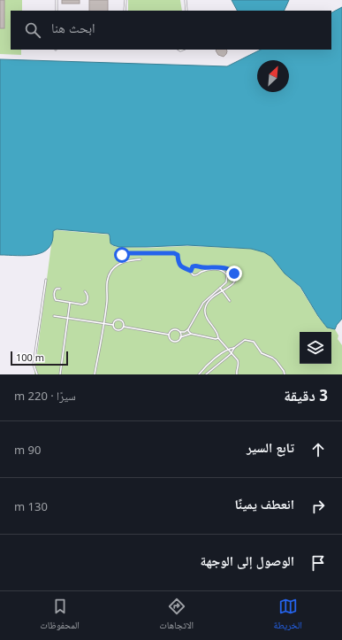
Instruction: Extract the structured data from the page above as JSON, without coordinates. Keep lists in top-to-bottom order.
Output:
{
  "scale_bar": "100 m",
  "north": "top right",
  "page": {
    "search": "ابحث هنا",
    "scale": "100 m",
    "heading": ["3 دقيقة", "سيرًا · 220 m"],
    "list": [
      ["تابع السير", "90 m"],
      ["انعطف يمينًا", "130 m"],
      "الوصول إلى الوجهة"
    ],
    "nav": ["الخريطة", "الاتجاهات", "المحفوظات"]
  }
}
